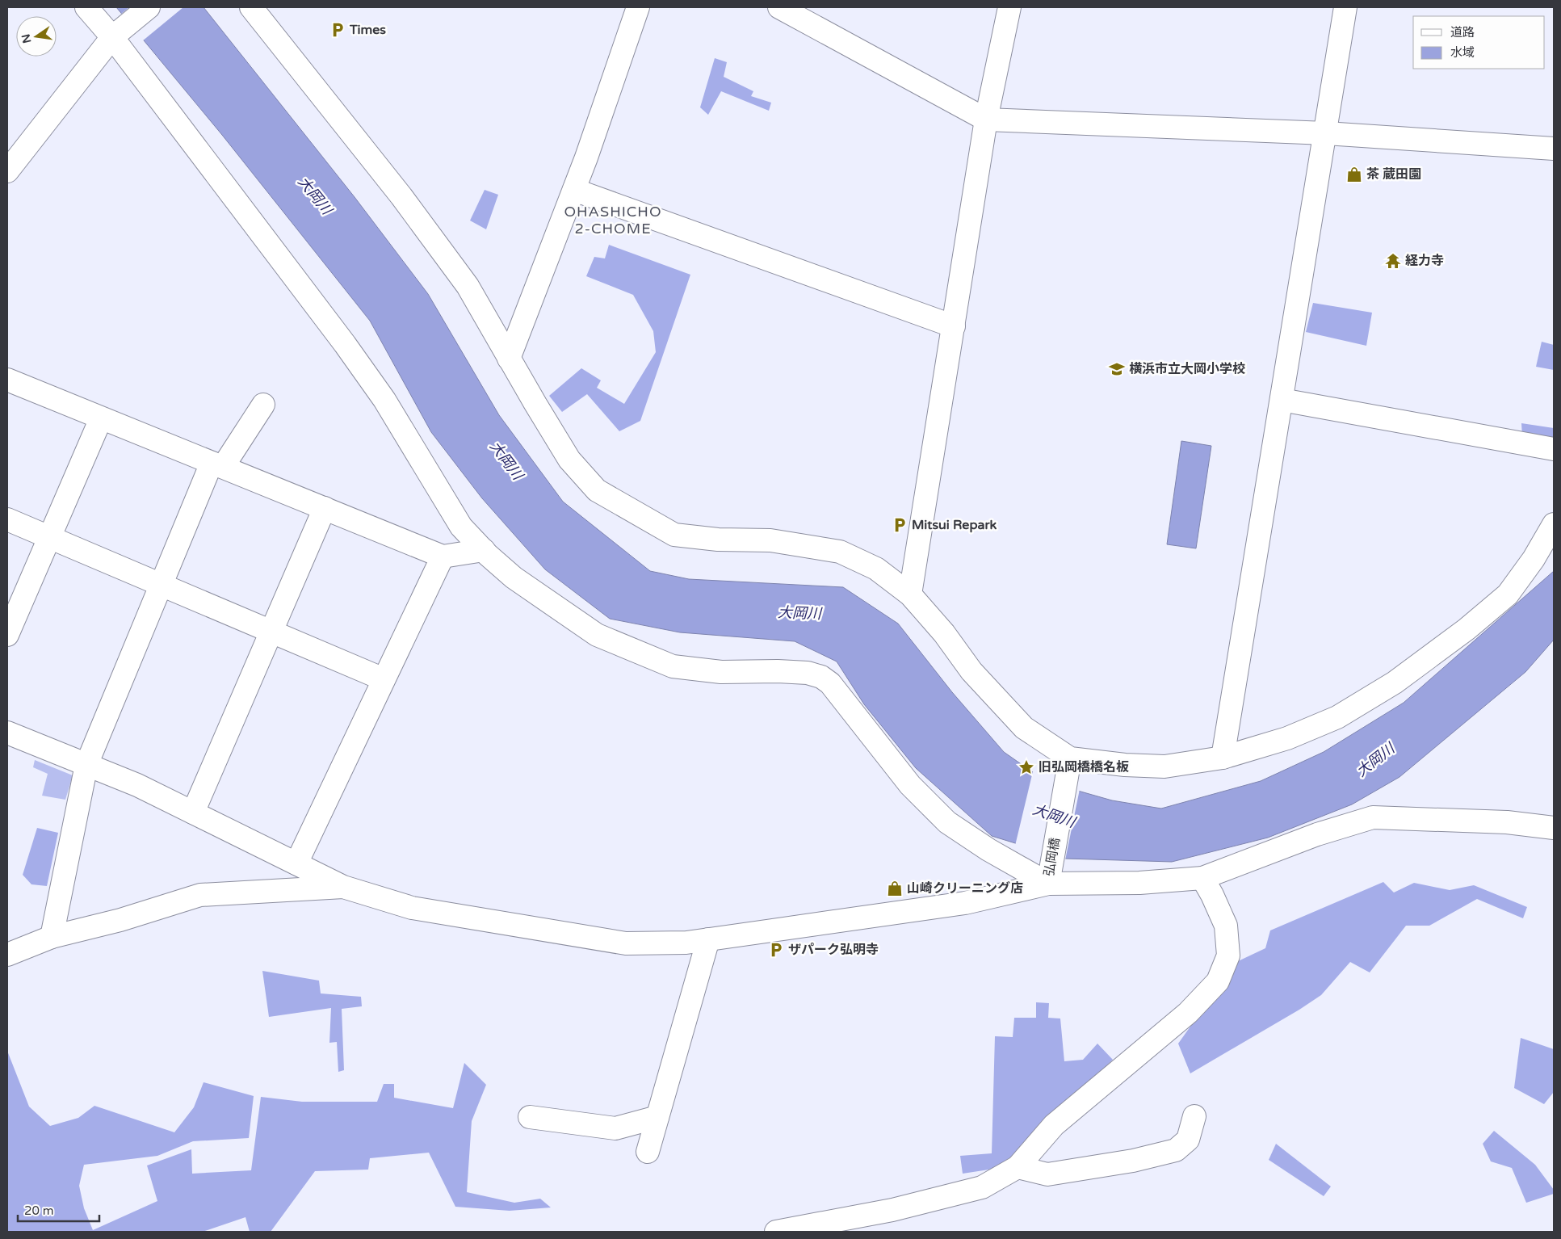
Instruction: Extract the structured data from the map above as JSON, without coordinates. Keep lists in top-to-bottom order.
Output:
{
  "streets": {
    "street": ["弘岡橋"]
  },
  "districts": ["OHASHICHO 2-CHOME"],
  "water": ["大岡川"],
  "places": {
    "parking": ["Times", "Mitsui Repark", "ザパーク弘明寺"],
    "shop": ["茶 蔵田園", "山崎クリーニング店"],
    "temple": ["経力寺"],
    "school or university": ["横浜市立大岡小学校"],
    "place": ["旧弘岡橋橋名板"]
  },
  "legend": ["道路", "水域"],
  "scale_bar": "20 m",
  "north": "left"
}
